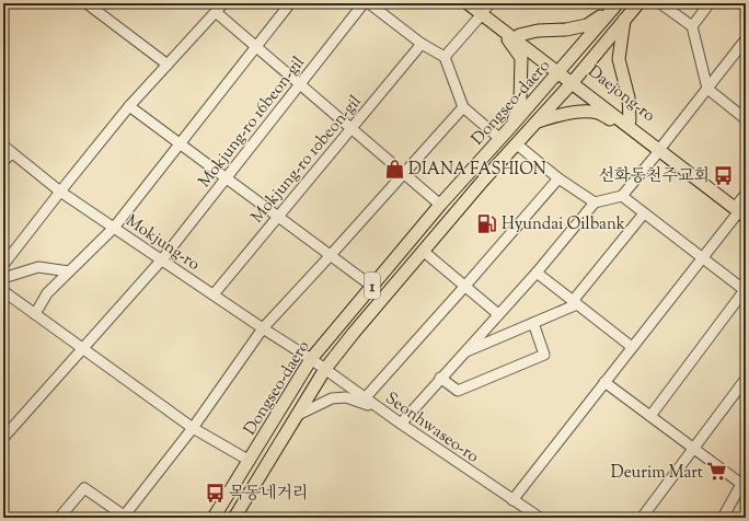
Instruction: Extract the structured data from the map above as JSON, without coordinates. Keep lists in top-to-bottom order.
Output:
{
  "streets": {
    "main road": ["Daejong-ro", "Dongseo-daero", "1"],
    "street": [
      "Mokjung-ro 16beon-gil",
      "Mokjung-ro 10beon-gil",
      "Mokjung-ro",
      "Seonhwaseo-ro"
    ]
  },
  "crossings": [
    ["Daejong-ro", "Dongseo-daero"],
    ["Dongseo-daero", "Mokjung-ro"],
    ["Dongseo-daero", "Seonhwaseo-ro"],
    ["Mokjung-ro 16beon-gil", "Mokjung-ro"],
    ["Mokjung-ro 10beon-gil", "Mokjung-ro"],
    ["Mokjung-ro", "Seonhwaseo-ro"]
  ],
  "places": {
    "shop": ["DIANA FASHION"],
    "bus stop": ["선화동천주교회", "목동네거리"],
    "fuel station": ["Hyundai Oilbank"],
    "supermarket": ["Deurim Mart"]
  }
}
